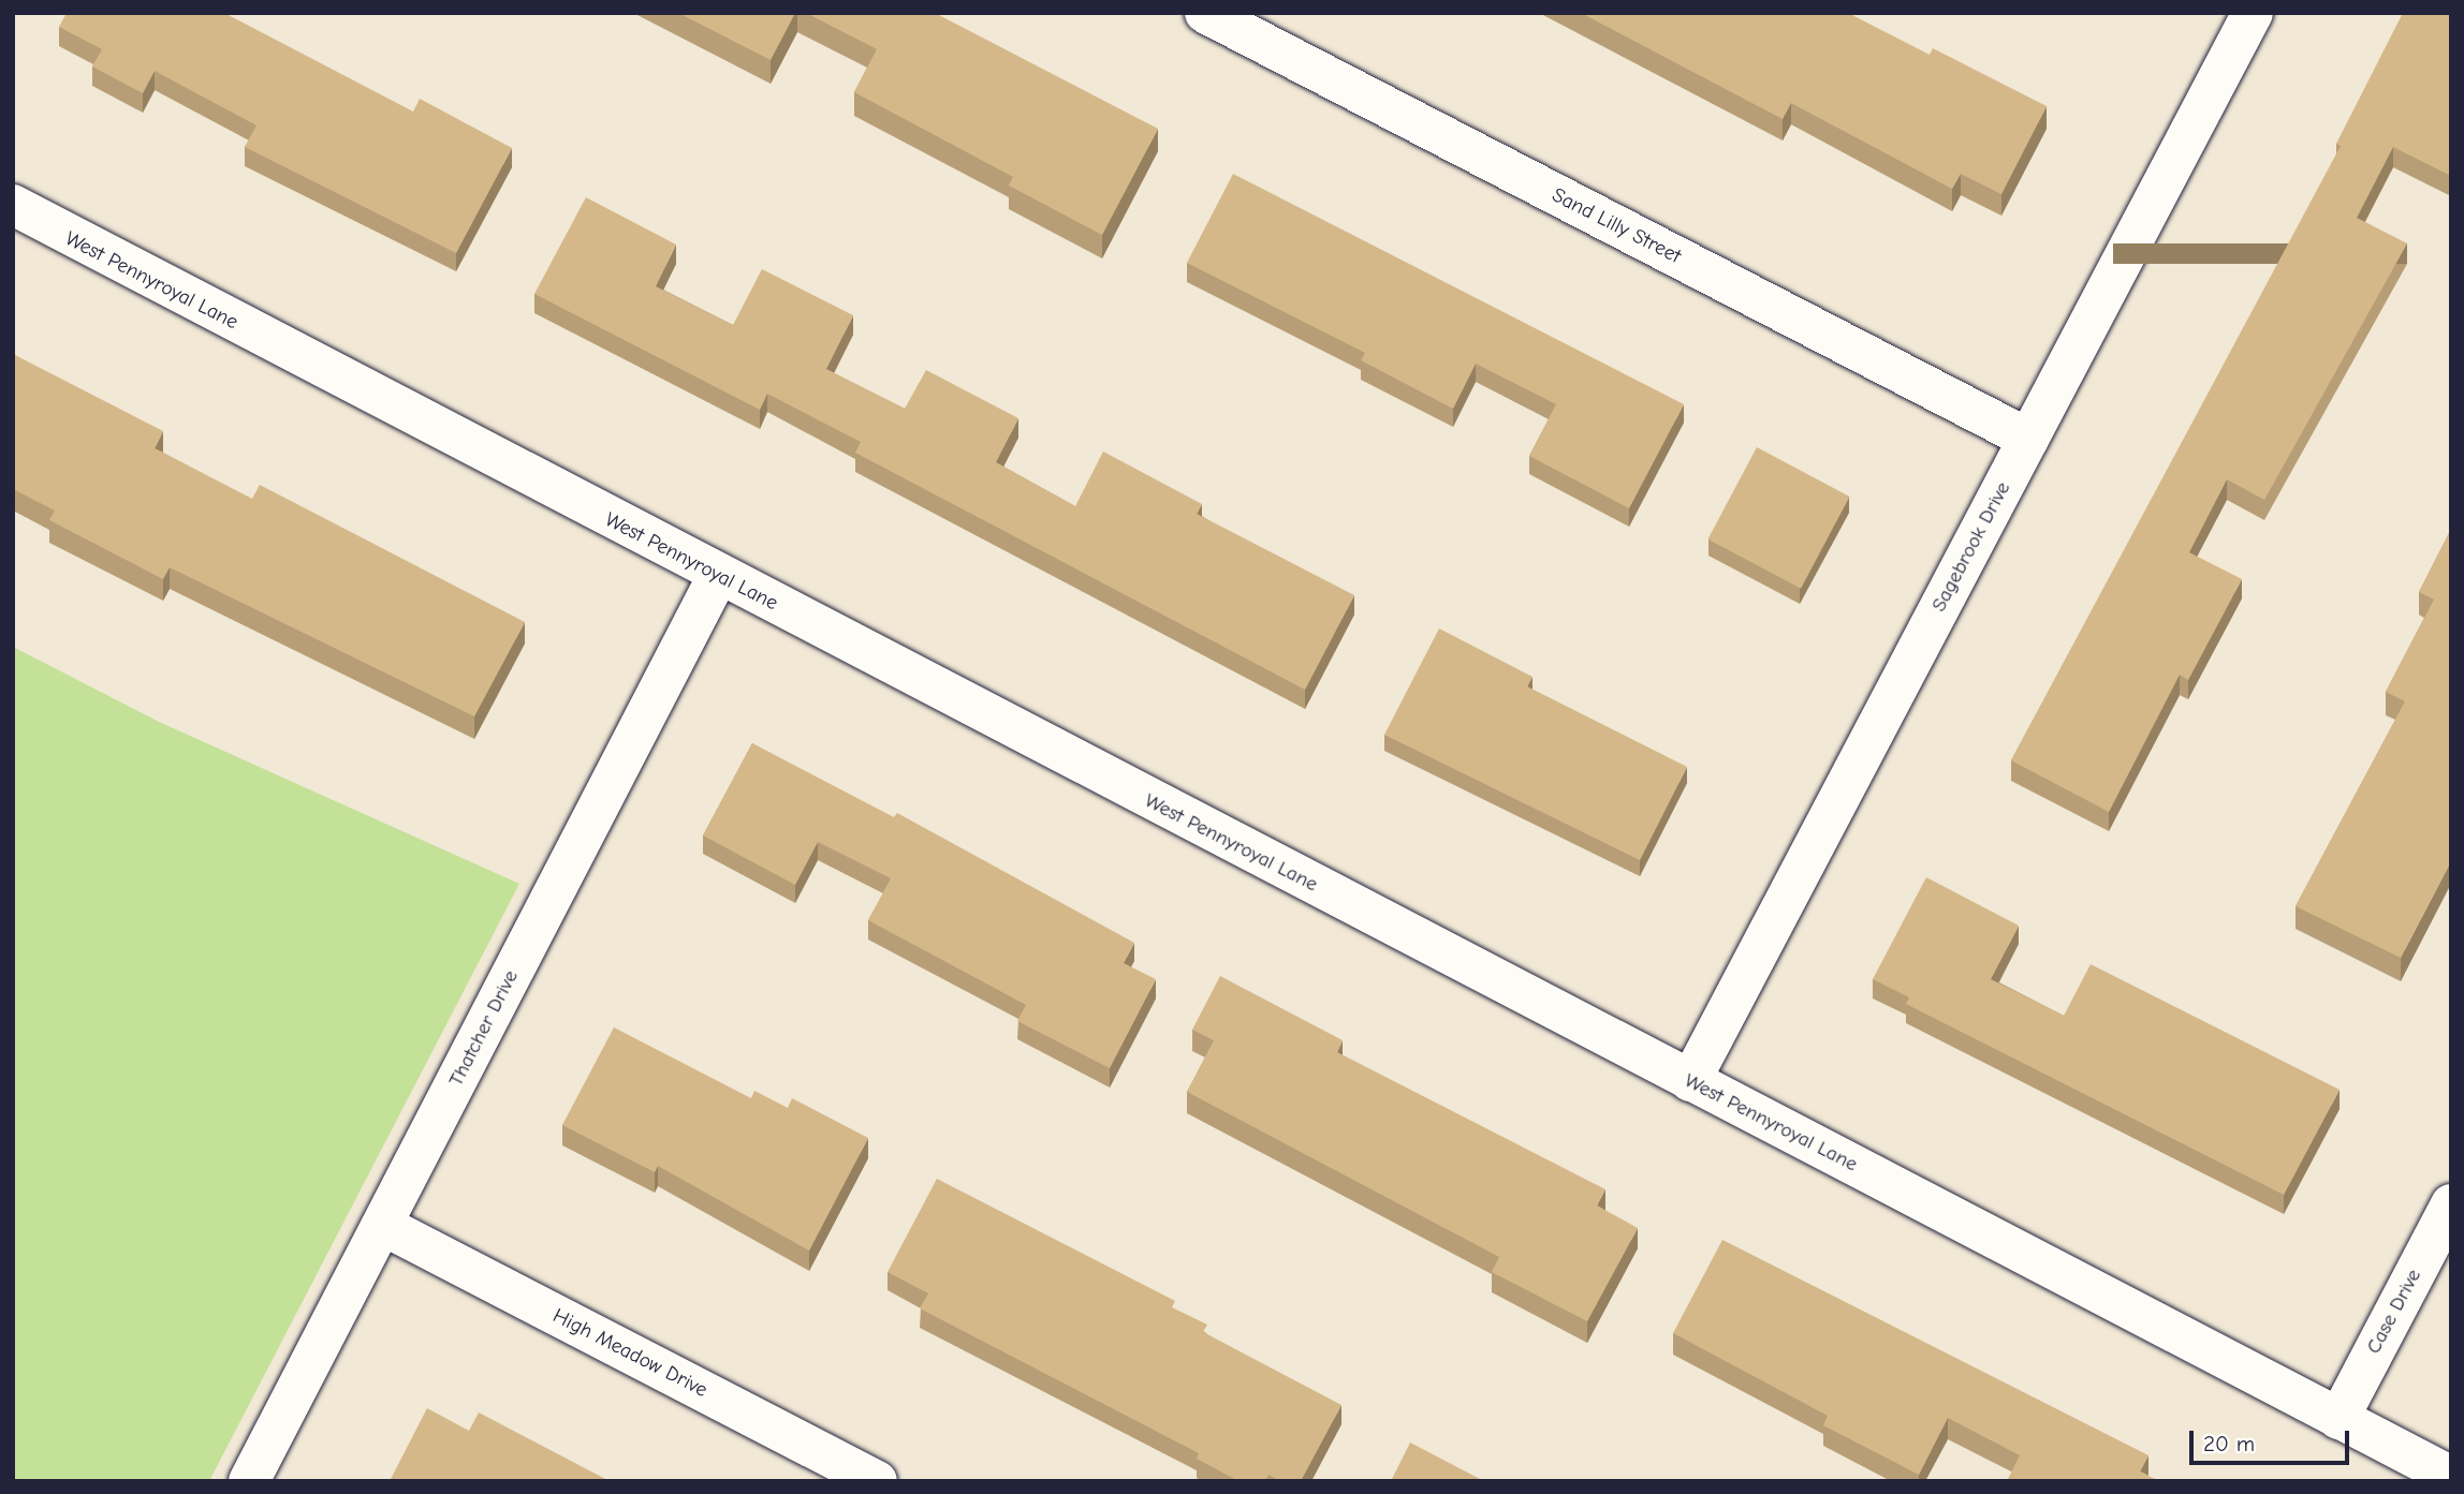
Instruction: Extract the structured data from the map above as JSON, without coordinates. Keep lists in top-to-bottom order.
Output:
{
  "streets": {
    "street": [
      "Sand Lilly Street",
      "West Pennyroyal Lane",
      "Sagebrook Drive",
      "Thatcher Drive",
      "Case Drive",
      "High Meadow Drive"
    ]
  },
  "crossings": [
    ["Sand Lilly Street", "Sagebrook Drive"],
    ["West Pennyroyal Lane", "Sagebrook Drive"],
    ["West Pennyroyal Lane", "Thatcher Drive"],
    ["West Pennyroyal Lane", "Case Drive"],
    ["Thatcher Drive", "High Meadow Drive"]
  ],
  "scale_bar": "20 m"
}
